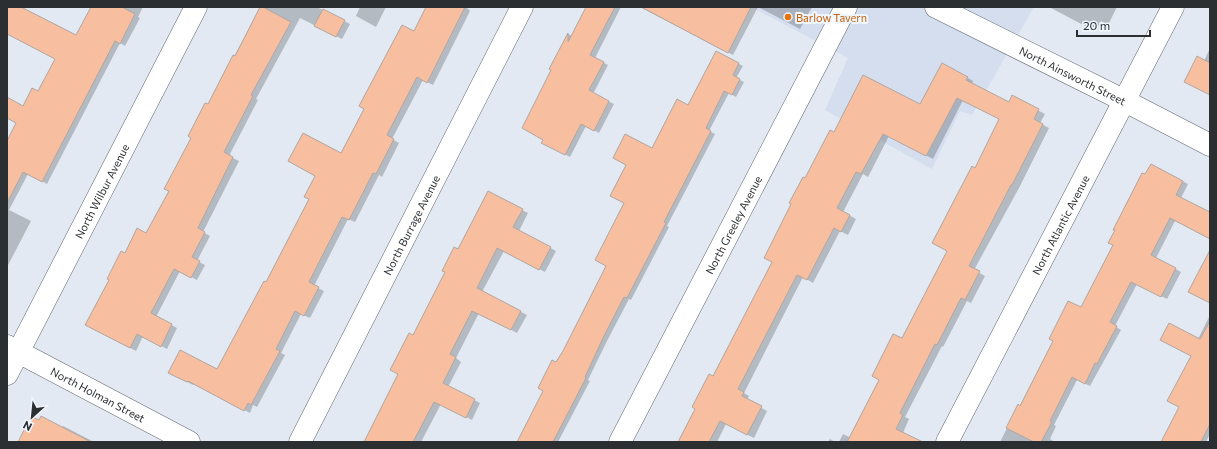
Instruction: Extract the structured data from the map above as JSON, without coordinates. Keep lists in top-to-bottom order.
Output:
{
  "streets": {
    "street": [
      "North Ainsworth Street",
      "North Wilbur Avenue",
      "North Burrage Avenue",
      "North Greeley Avenue",
      "North Atlantic Avenue",
      "North Holman Street"
    ]
  },
  "crossings": [
    ["North Ainsworth Street", "North Atlantic Avenue"],
    ["North Wilbur Avenue", "North Holman Street"]
  ],
  "places": ["Barlow Tavern"],
  "scale_bar": "20 m",
  "north": "bottom left"
}
